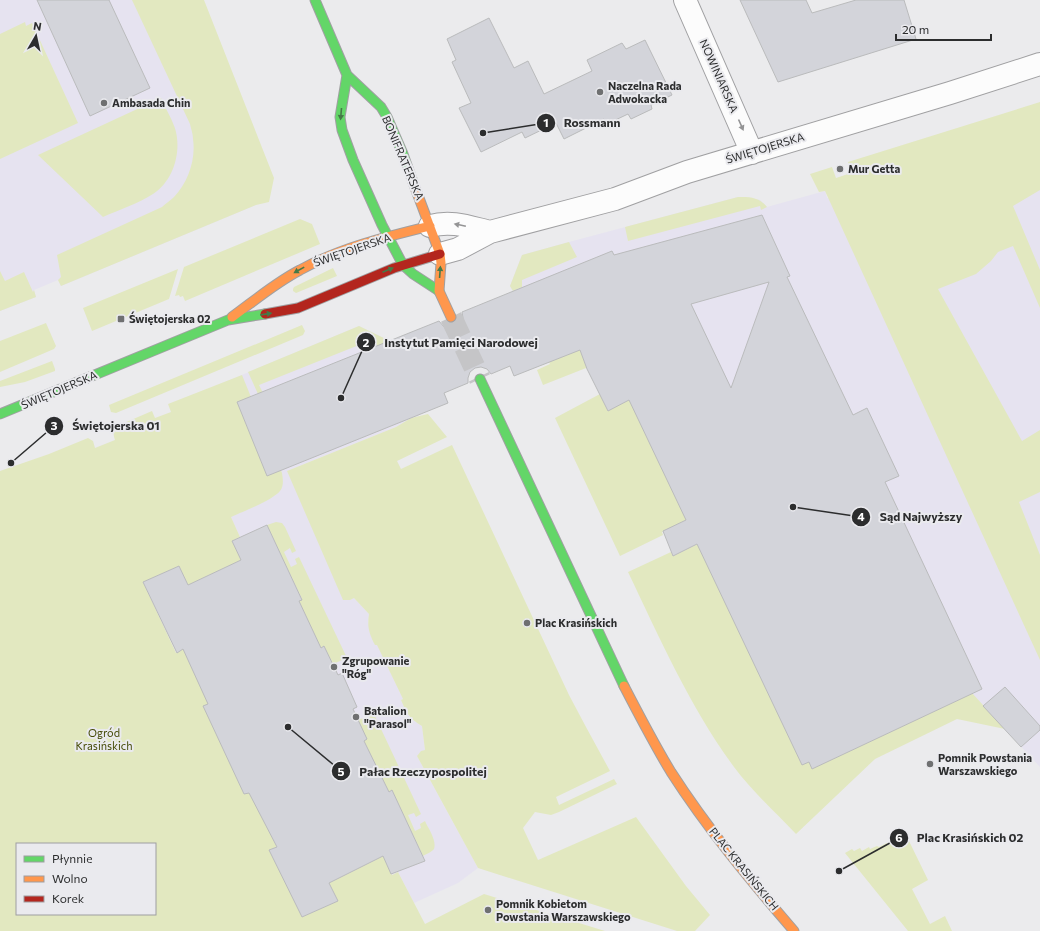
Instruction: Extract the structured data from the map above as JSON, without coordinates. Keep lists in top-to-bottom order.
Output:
{
  "streets": {
    "street": [
      "NOWINIARSKA",
      "ŚWIĘTOJERSKA",
      "BONIFRATERSKA",
      "PLAC KRASIŃSKICH"
    ]
  },
  "crossings": [
    ["NOWINIARSKA", "ŚWIĘTOJERSKA"],
    ["ŚWIĘTOJERSKA", "BONIFRATERSKA"]
  ],
  "one_way": ["NOWINIARSKA"],
  "parks": ["Ogród Krasińskich"],
  "places": {
    "other": [
      "Naczelna Rada Adwokacka",
      "Ambasada Chin",
      "Rossmann",
      "Mur Getta",
      "Instytut Pamięci Narodowej",
      "Świętojerska 01",
      "Sąd Najwyższy",
      "Plac Krasińskich",
      "Zgrupowanie \"Róg\"",
      "Batalion \"Parasol\"",
      "Pałac Rzeczypospolitej",
      "Pomnik Powstania Warszawskiego",
      "Plac Krasińskich 02",
      "Pomnik Kobietom Powstania Warszawskiego"
    ],
    "transit": ["Świętojerska 02"]
  },
  "legend": ["Płynnie", "Wolno", "Korek"],
  "scale_bar": "20 m",
  "north": "top"
}
